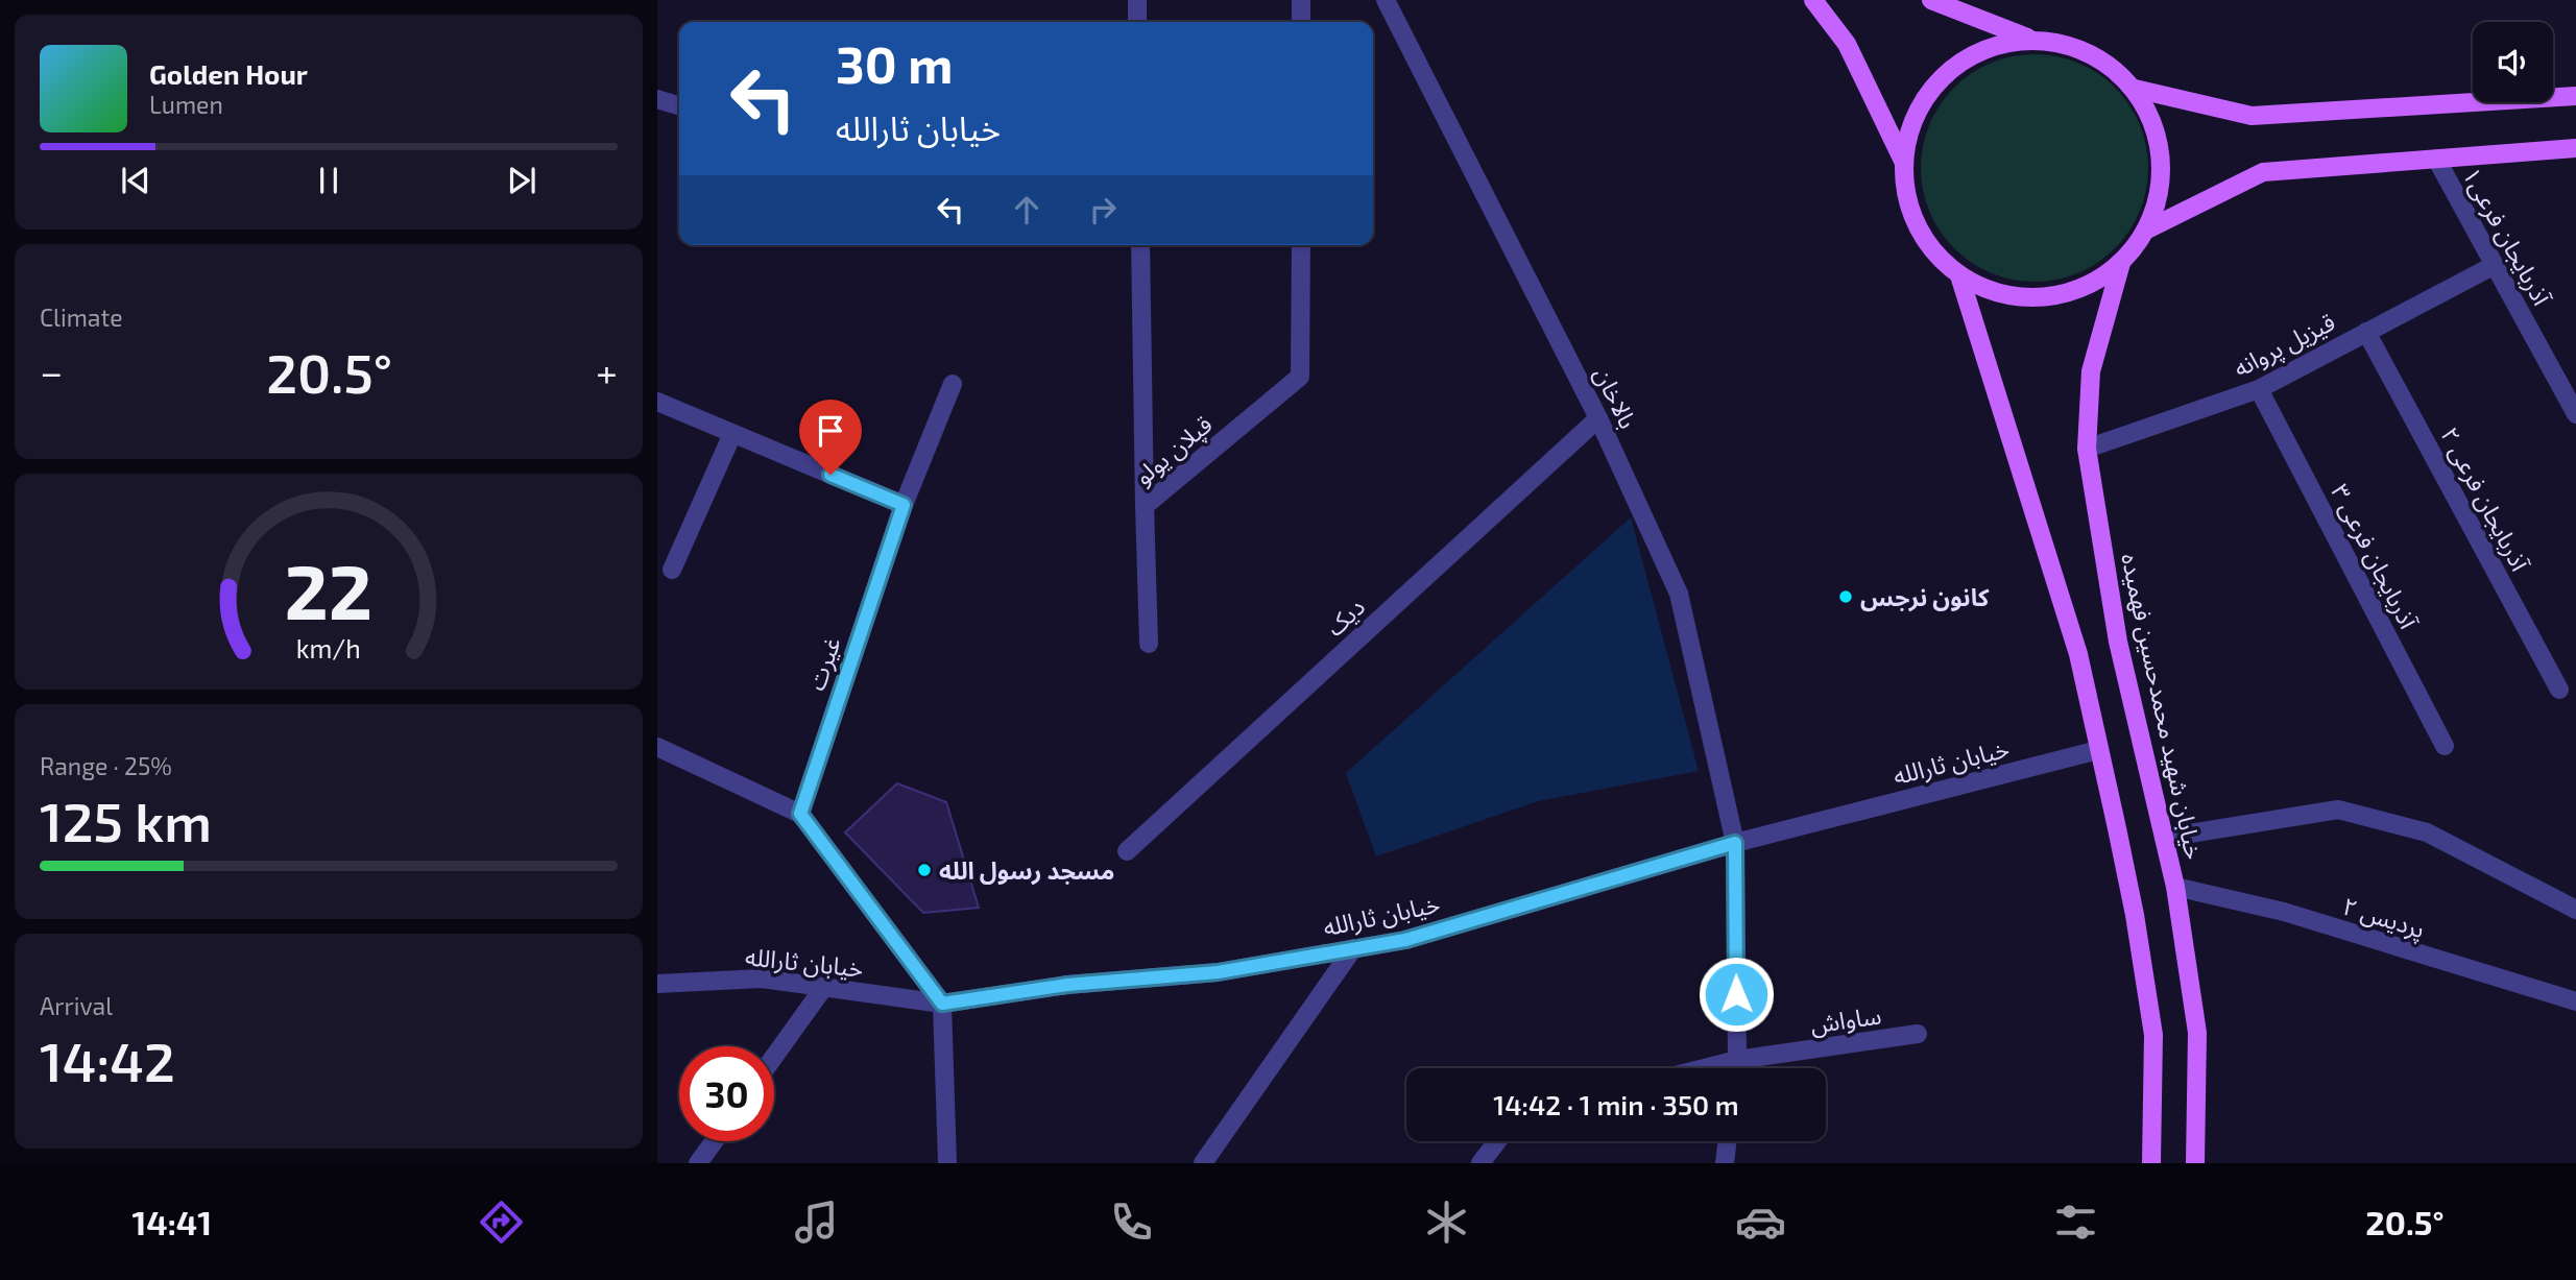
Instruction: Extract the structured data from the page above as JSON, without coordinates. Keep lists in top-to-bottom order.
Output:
{
  "streets": {
    "main road": ["خیابان شهید محمدحسین فهمیده"],
    "street": [
      "آذربایجان فرعی۱",
      "قیزیل پروانه",
      "بالاخان",
      "قپلان یولو",
      "آذربایجان فرعی ۲",
      "آذربایجان فرعی ۳",
      "دیک",
      "غیرت",
      "خیابان ثارالله",
      "پردیس ۲",
      "ساواش"
    ]
  },
  "crossings": [
    ["آذربایجان فرعی۱", "قیزیل پروانه"],
    ["قیزیل پروانه", "آذربایجان فرعی ۲"],
    ["قیزیل پروانه", "آذربایجان فرعی ۳"],
    ["قیزیل پروانه", "خیابان شهید محمدحسین فهمیده"],
    ["بالاخان", "دیک"],
    ["بالاخان", "خیابان ثارالله"],
    ["بالاخان", "ساواش"],
    ["خیابان شهید محمدحسین فهمیده", "پردیس ۲"]
  ],
  "places": ["کانون نرجس", "مسجد رسول الله"],
  "page": {
    "turn": ["30 m", "خیابان ثارالله"],
    "song": ["Golden Hour", "Lumen"],
    "tile": [
      "Climate",
      ["Range · 25%", "125 km"],
      ["Arrival", "14:42"]
    ],
    "heat": ["−", "20.5°", "+"],
    "limit": "30",
    "trip": "14:42 · 1 min · 350 m",
    "tabs": ["14:41", "20.5°"],
    "gauge": ["22", "km/h"]
  }
}
